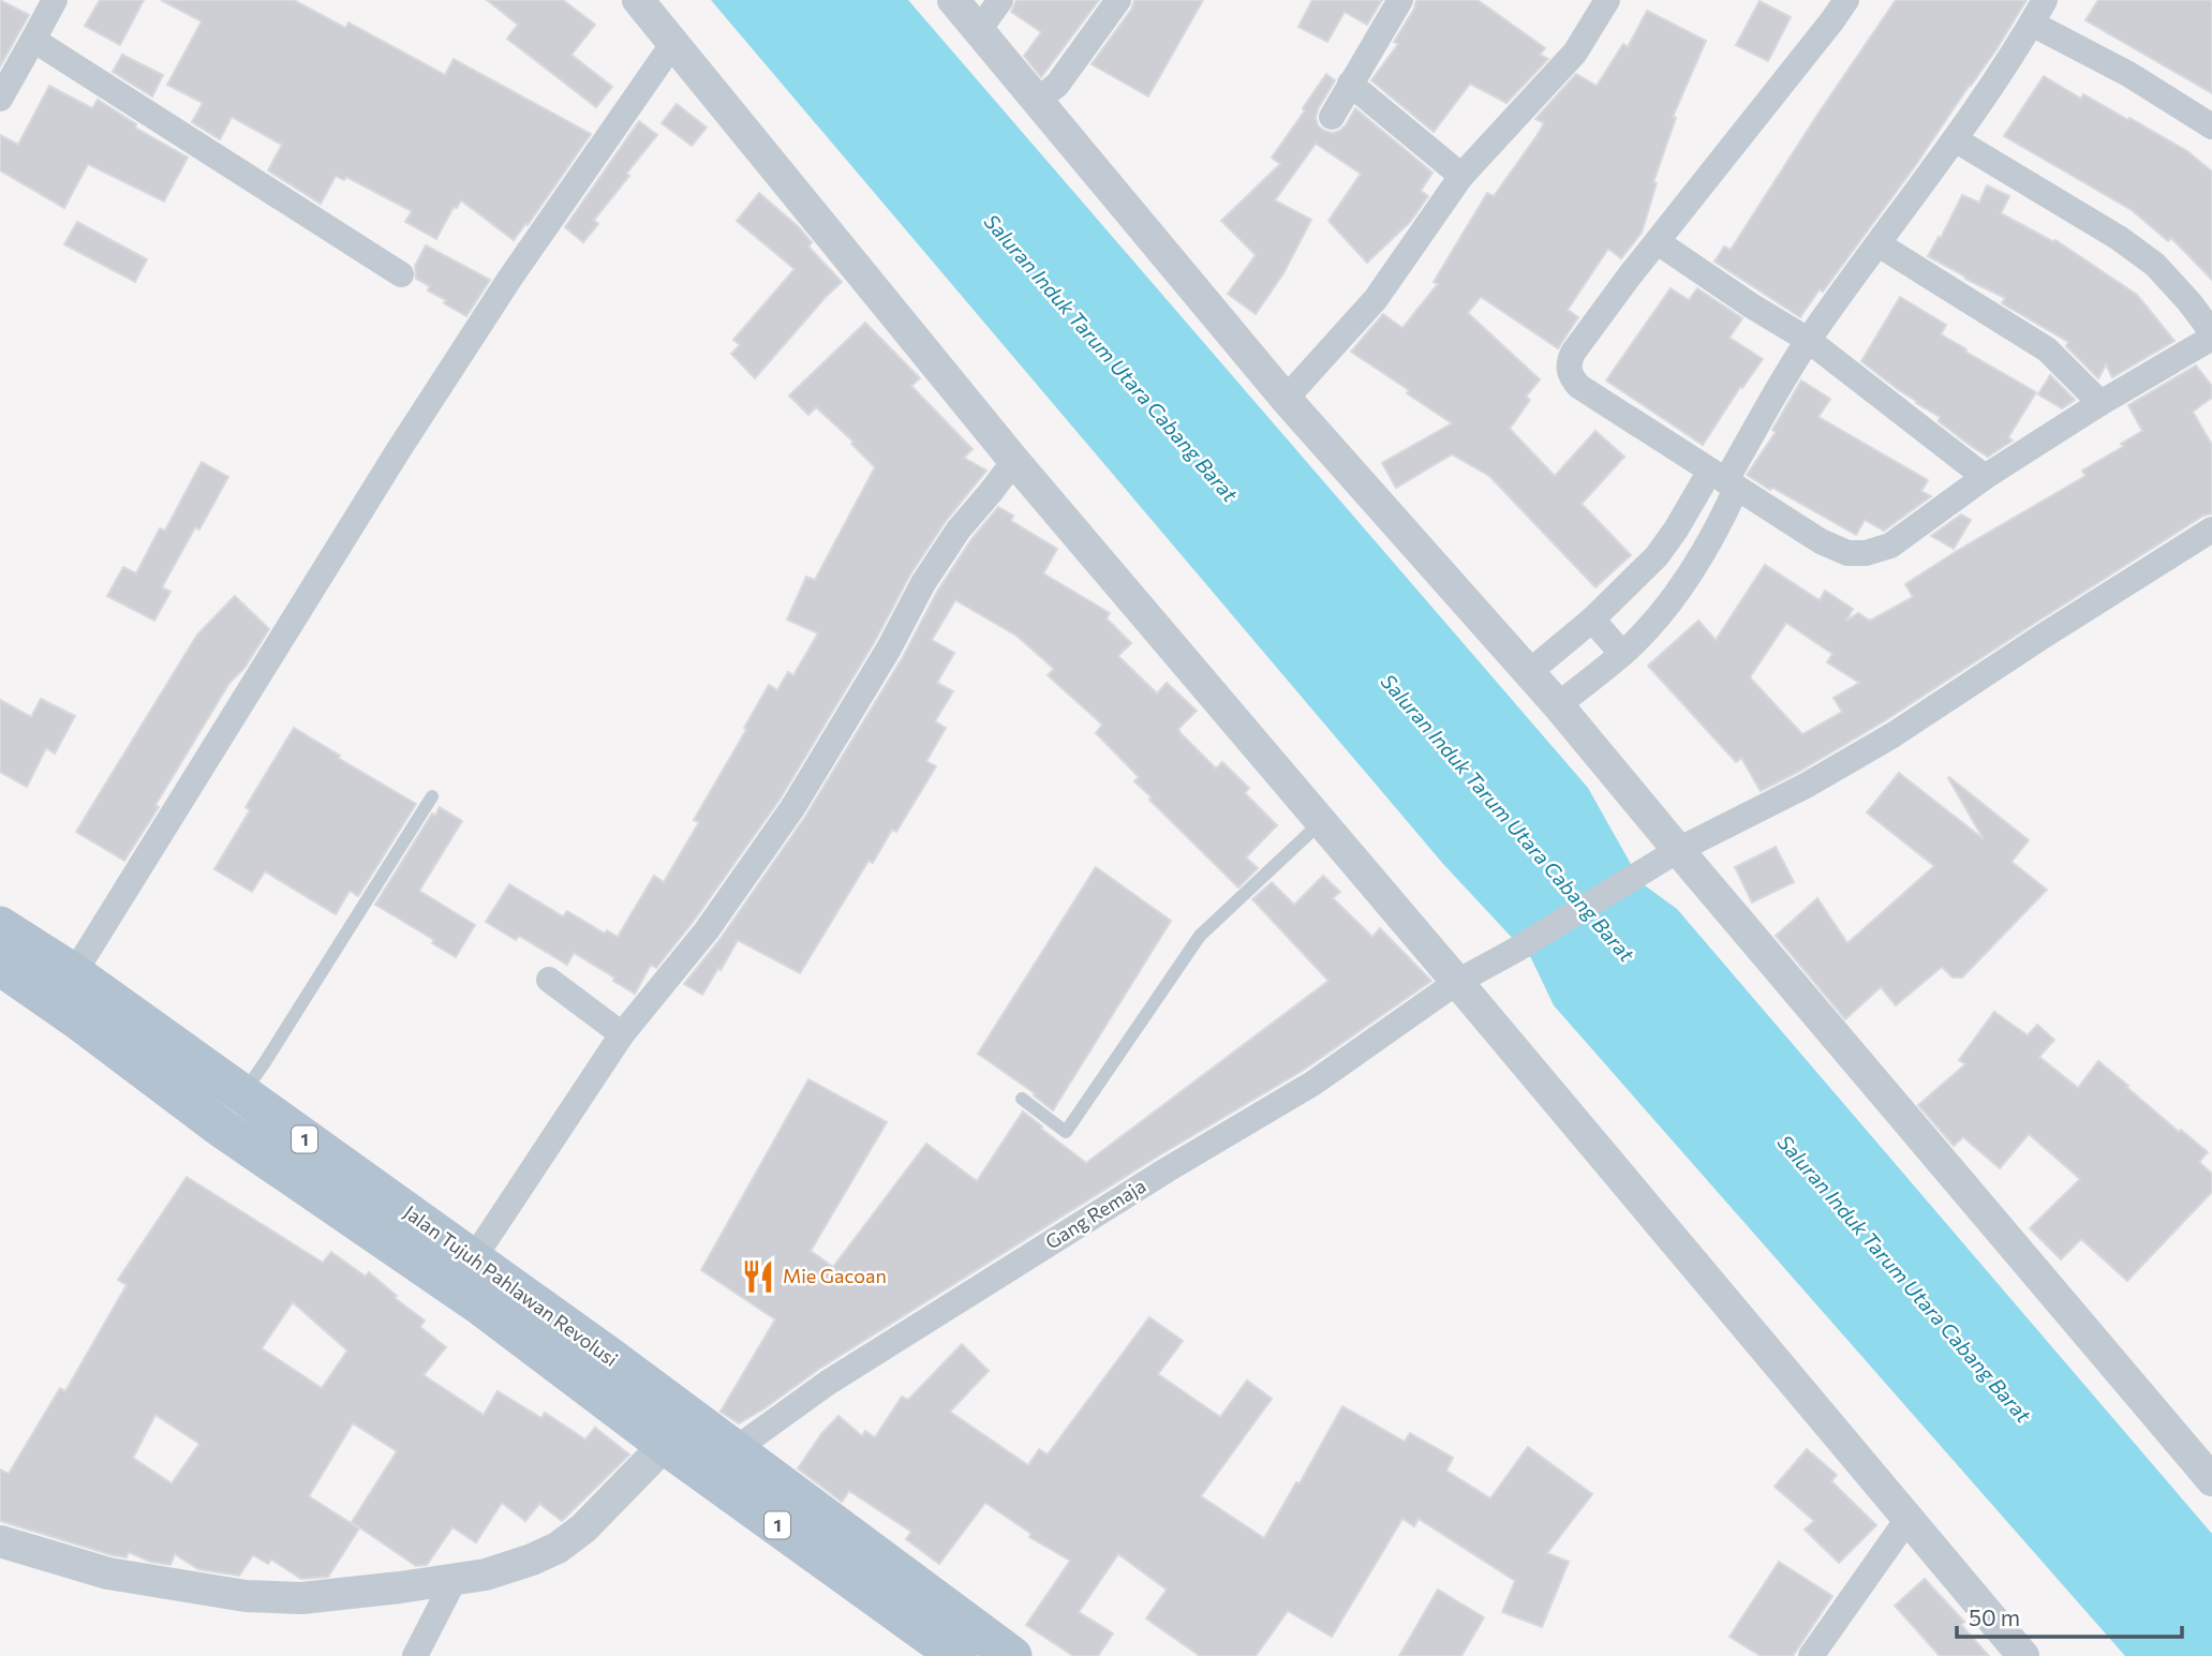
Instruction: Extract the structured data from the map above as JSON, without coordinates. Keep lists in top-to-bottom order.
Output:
{
  "streets": {
    "main road": ["1", "Jalan Tujuh Pahlawan Revolusi"],
    "street": ["Gang Remaja"]
  },
  "crossings": [
    ["Gang Remaja", "Jalan Tujuh Pahlawan Revolusi"]
  ],
  "water": ["Saluran Induk Tarum Utara Cabang Barat"],
  "places": {
    "restaurant": ["Mie Gacoan"]
  },
  "scale_bar": "50 m"
}
